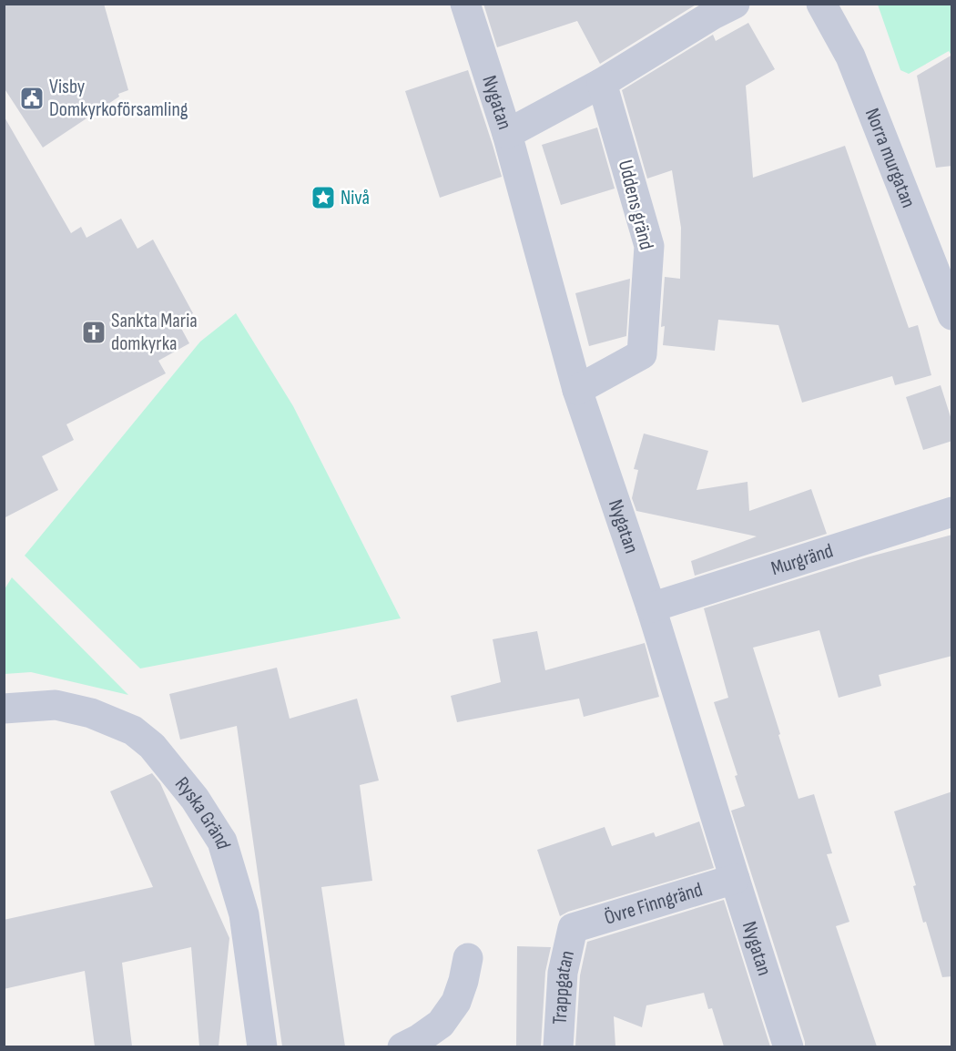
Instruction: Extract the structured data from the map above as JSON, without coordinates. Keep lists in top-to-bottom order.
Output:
{
  "streets": {
    "street": [
      "Nygatan",
      "Norra murgatan",
      "Uddens gränd",
      "Murgränd",
      "Ryska Gränd",
      "Övre Finngränd",
      "Trappgatan"
    ]
  },
  "crossings": [
    ["Nygatan", "Uddens gränd"],
    ["Nygatan", "Murgränd"],
    ["Nygatan", "Övre Finngränd"],
    ["Övre Finngränd", "Trappgatan"]
  ],
  "places": {
    "public building": ["Visby Domkyrkoförsamling"],
    "place": ["Nivå"],
    "church": ["Sankta Maria domkyrka"]
  }
}
